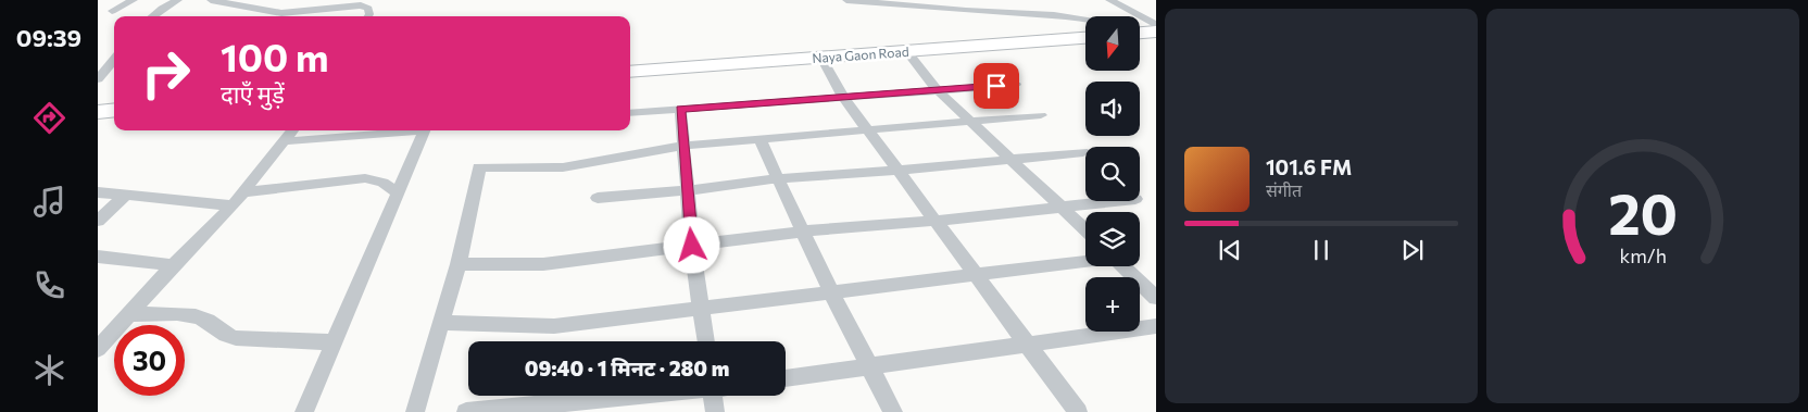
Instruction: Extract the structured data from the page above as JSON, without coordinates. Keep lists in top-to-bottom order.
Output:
{
  "streets": {
    "main road": ["Naya Gaon Road"]
  },
  "north": "bottom",
  "page": {
    "tabs": "09:39",
    "map_buttons": "+",
    "turn": ["100 m", "दाएँ मुड़ें"],
    "song": ["101.6 FM", "संगीत"],
    "limit": "30",
    "trip": "09:40 · 1 मिनट · 280 m",
    "gauge": ["20", "km/h"]
  }
}
